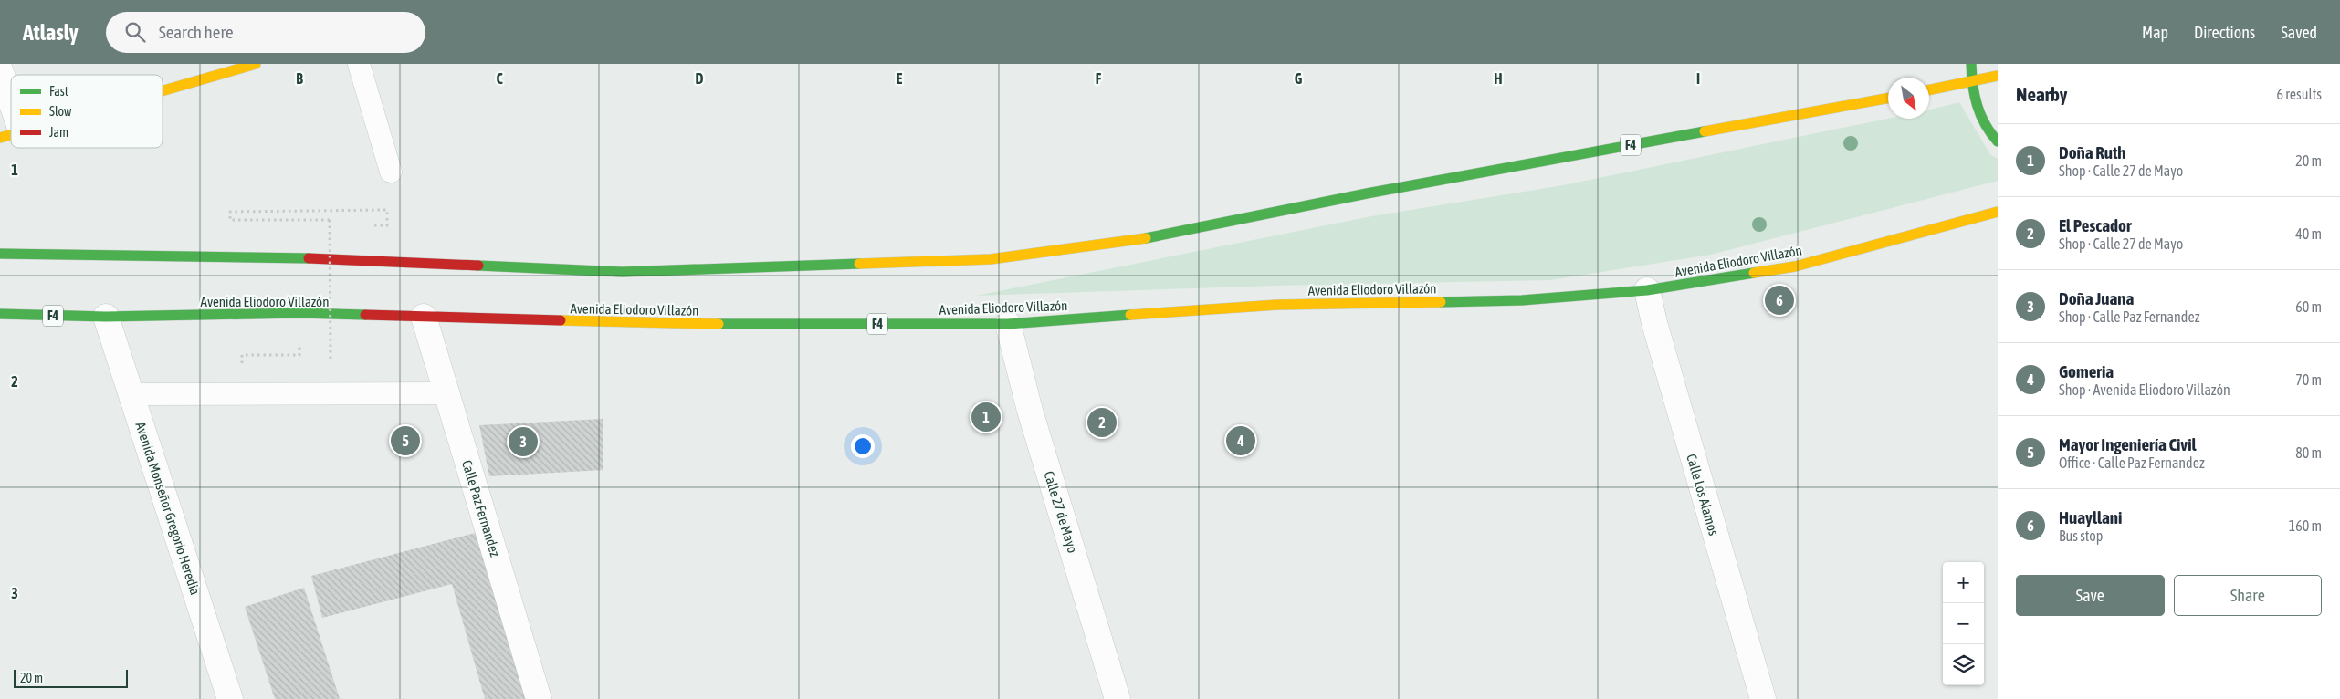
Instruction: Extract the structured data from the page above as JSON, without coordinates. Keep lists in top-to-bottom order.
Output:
{
  "streets": {
    "main road": ["F4", "Avenida Eliodoro Villazón"],
    "street": [
      "Calle Los Alamos",
      "Avenida Monseñor Gregorio Heredia",
      "Calle Paz Fernandez",
      "Calle 27 de Mayo"
    ]
  },
  "crossings": [
    ["Avenida Eliodoro Villazón", "Calle Los Alamos"],
    ["Avenida Eliodoro Villazón", "Avenida Monseñor Gregorio Heredia"],
    ["Avenida Eliodoro Villazón", "Calle Paz Fernandez"],
    ["Avenida Eliodoro Villazón", "Calle 27 de Mayo"]
  ],
  "legend": ["Fast", "Slow", "Jam"],
  "scale_bar": "20 m",
  "north": "bottom right",
  "page": {
    "header": "Atlasly",
    "search": "Search here",
    "nav": ["Map", "Directions", "Saved"],
    "heading": ["Nearby", "6 results"],
    "list": [
      {
        "mark": "1",
        "name": "Doña Ruth",
        "note": "Shop · Calle 27 de Mayo",
        "value": "20 m"
      },
      {
        "mark": "2",
        "name": "El Pescador",
        "note": "Shop · Calle 27 de Mayo",
        "value": "40 m"
      },
      {
        "mark": "3",
        "name": "Doña Juana",
        "note": "Shop · Calle Paz Fernandez",
        "value": "60 m"
      },
      {
        "mark": "4",
        "name": "Gomeria",
        "note": "Shop · Avenida Eliodoro Villazón",
        "value": "70 m"
      },
      {
        "mark": "5",
        "name": "Mayor Ingeniería Civil",
        "note": "Office · Calle Paz Fernandez",
        "value": "80 m"
      },
      {
        "mark": "6",
        "name": "Huayllani",
        "note": "Bus stop",
        "value": "160 m"
      }
    ],
    "pins": [
      "6",
      "1",
      "2",
      "4",
      "5",
      "3"
    ],
    "buttons": ["Save", "Share"],
    "map_buttons": ["+", "−"],
    "scale": "20 m"
  },
  "grid": {
    "columns": [
      "B",
      "C",
      "D",
      "E",
      "F",
      "G",
      "H",
      "I"
    ],
    "rows": ["1", "2", "3"]
  }
}
